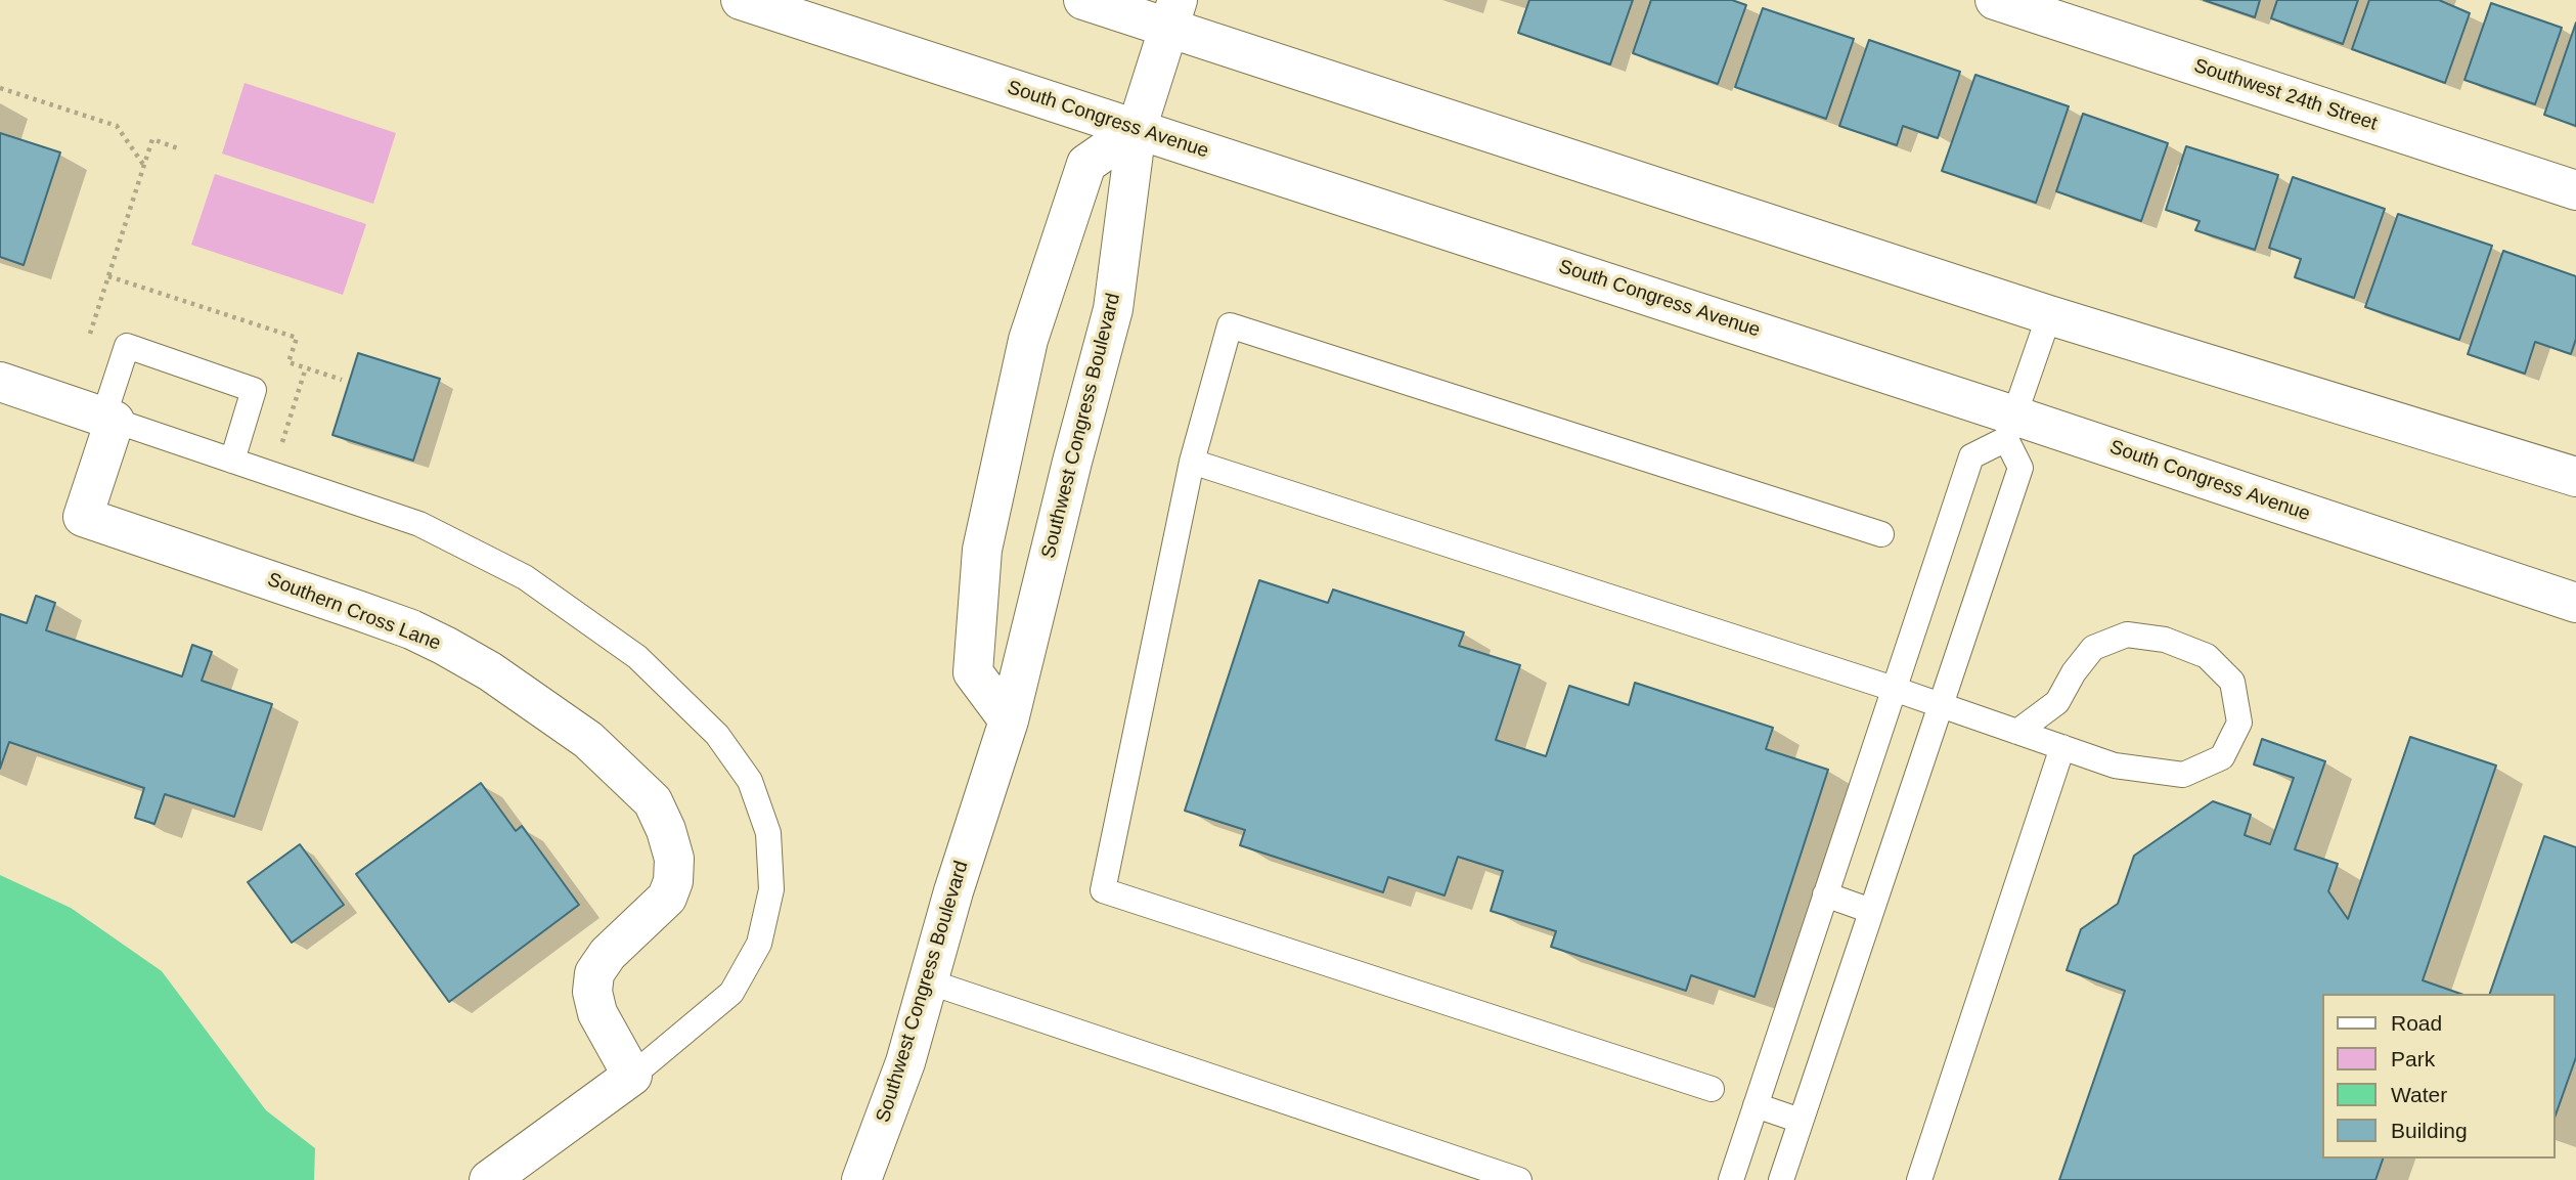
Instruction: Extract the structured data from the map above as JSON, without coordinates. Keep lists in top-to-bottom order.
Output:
{
  "streets": {
    "street": [
      "Southwest 24th Street",
      "South Congress Avenue",
      "Southwest Congress Boulevard",
      "Southern Cross Lane"
    ]
  },
  "crossings": [
    ["South Congress Avenue", "Southwest Congress Boulevard"]
  ],
  "legend": [
    "Road",
    "Park",
    "Water",
    "Building"
  ]
}
